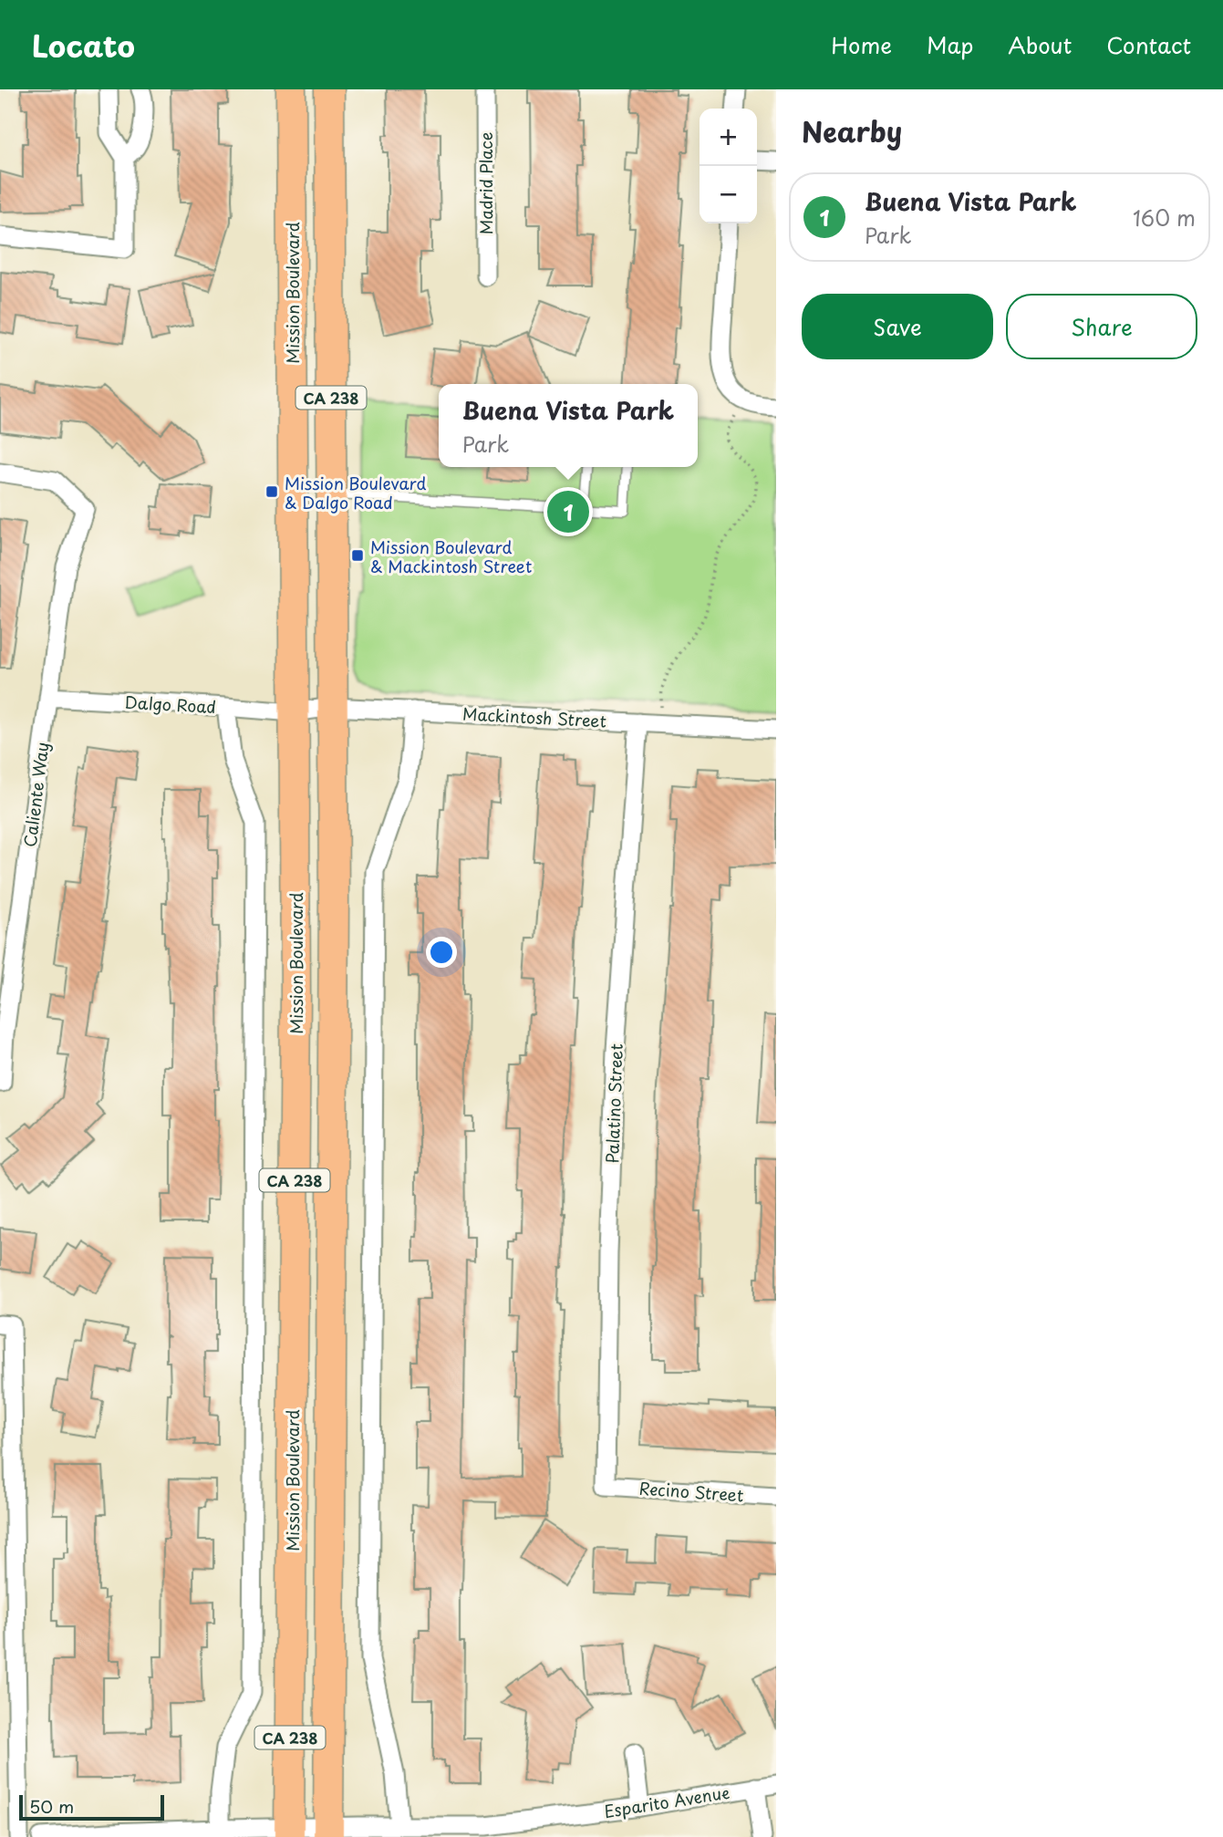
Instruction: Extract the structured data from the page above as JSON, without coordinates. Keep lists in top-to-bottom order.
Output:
{
  "streets": {
    "main road": ["Mission Boulevard", "CA 238"],
    "street": [
      "Madrid Place",
      "Dalgo Road",
      "Mackintosh Street",
      "Caliente Way",
      "Palatino Street",
      "Recino Street",
      "Esparito Avenue"
    ]
  },
  "crossings": [
    ["Mission Boulevard", "Dalgo Road"],
    ["Mission Boulevard", "Mackintosh Street"],
    ["Mission Boulevard", "Esparito Avenue"],
    ["CA 238", "Mackintosh Street"],
    ["CA 238", "Esparito Avenue"],
    ["Dalgo Road", "Mackintosh Street"],
    ["Dalgo Road", "Caliente Way"],
    ["Mackintosh Street", "Palatino Street"],
    ["Palatino Street", "Recino Street"]
  ],
  "places": {
    "transit": ["Mission Boulevard & Dalgo Road", "Mission Boulevard & Mackintosh Street"]
  },
  "scale_bar": "50 m",
  "page": {
    "header": "Locato",
    "nav": [
      "Home",
      "Map",
      "About",
      "Contact"
    ],
    "heading": "Nearby",
    "map_buttons": ["+", "−"],
    "list": [
      {
        "mark": "1",
        "name": "Buena Vista Park",
        "note": "Park",
        "value": "160 m"
      }
    ],
    "buttons": ["Save", "Share"],
    "popup": ["Buena Vista Park", "Park"],
    "pins": "1",
    "scale": "50 m"
  }
}
